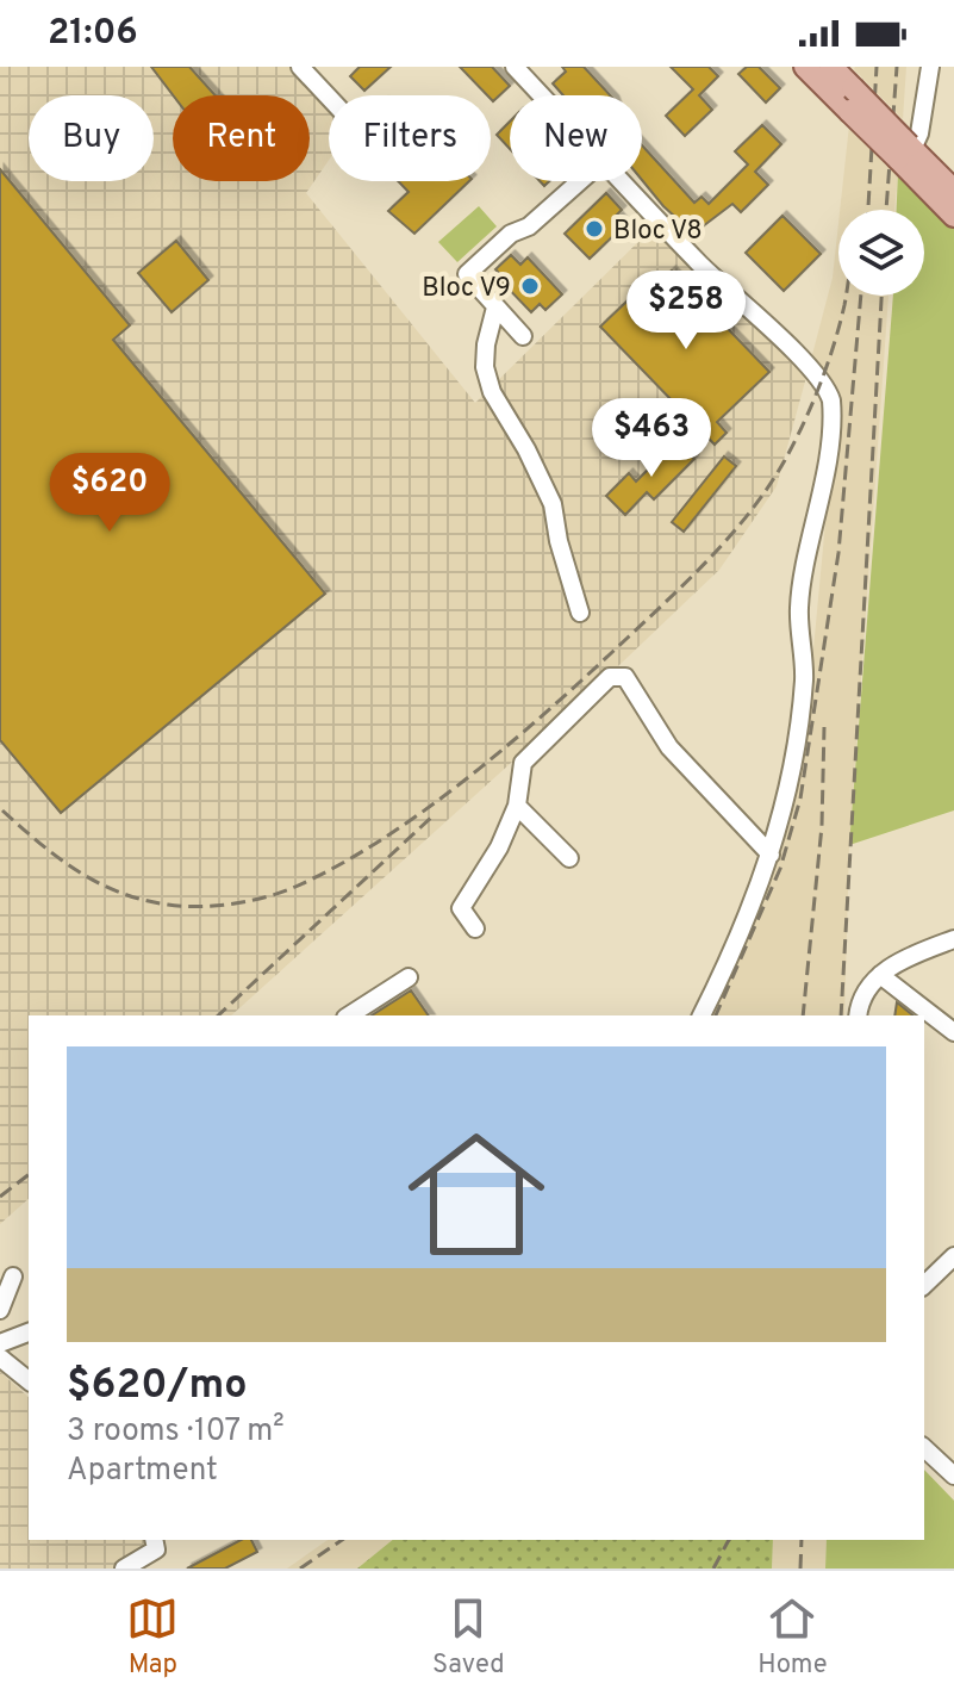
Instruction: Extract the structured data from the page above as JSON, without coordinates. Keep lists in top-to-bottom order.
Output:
{
  "places": ["Bloc V8", "Bloc V9"],
  "page": {
    "status": "21:06",
    "chip": [
      "Buy",
      "Rent",
      "Filters",
      "New"
    ],
    "price": ["$258", "$463", "$620"],
    "list": [
      {
        "name": "$620/mo",
        "note": "3 rooms · 107 m² · Apartment"
      }
    ],
    "tabs": ["Map", "Saved", "Home"]
  }
}
